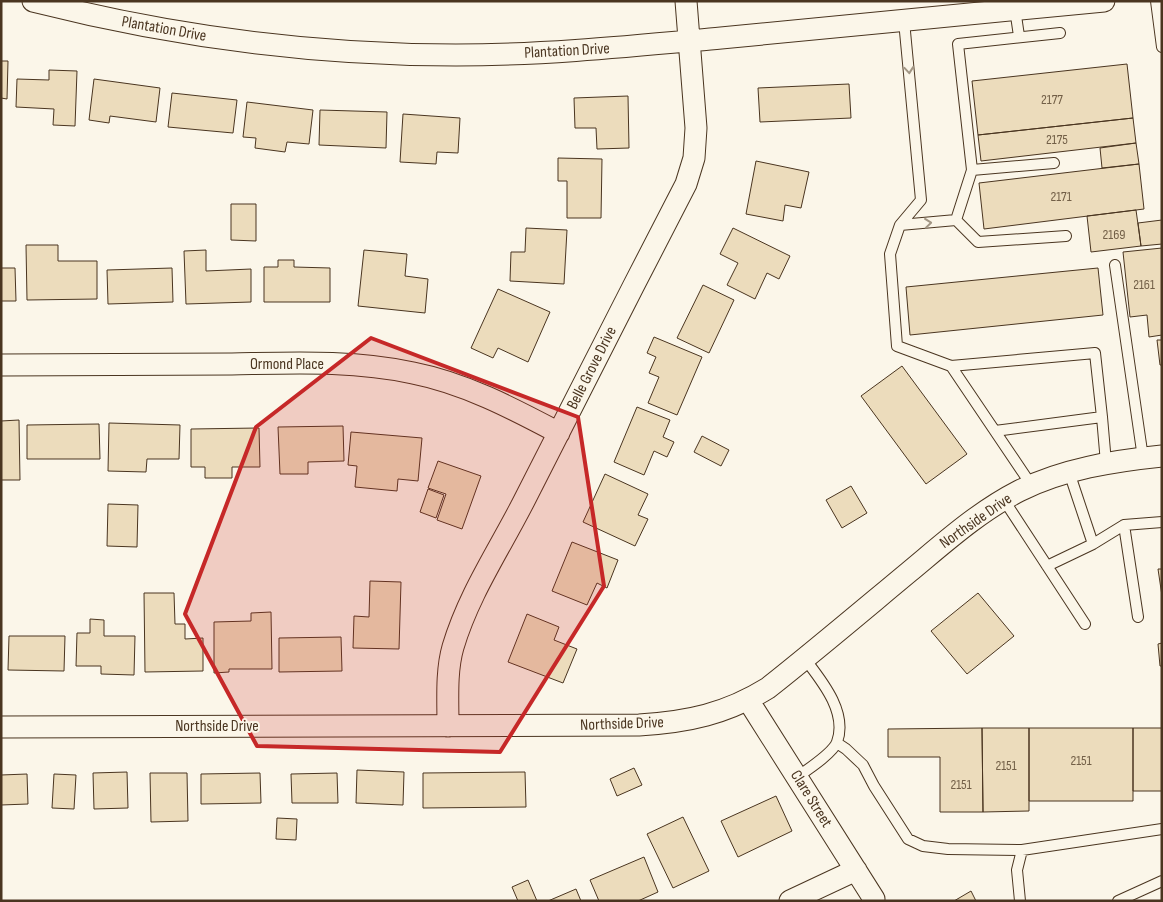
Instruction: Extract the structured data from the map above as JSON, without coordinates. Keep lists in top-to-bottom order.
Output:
{
  "streets": {
    "street": [
      "Plantation Drive",
      "Ormond Place",
      "Belle Grove Drive",
      "Northside Drive",
      "Clare Street"
    ]
  },
  "crossings": [
    ["Plantation Drive", "Belle Grove Drive"],
    ["Ormond Place", "Belle Grove Drive"],
    ["Belle Grove Drive", "Northside Drive"],
    ["Northside Drive", "Clare Street"]
  ],
  "house_numbers": [
    "2177",
    "2175",
    "2171",
    "2169",
    "2161",
    "2151",
    "2151",
    "2151"
  ]
}
